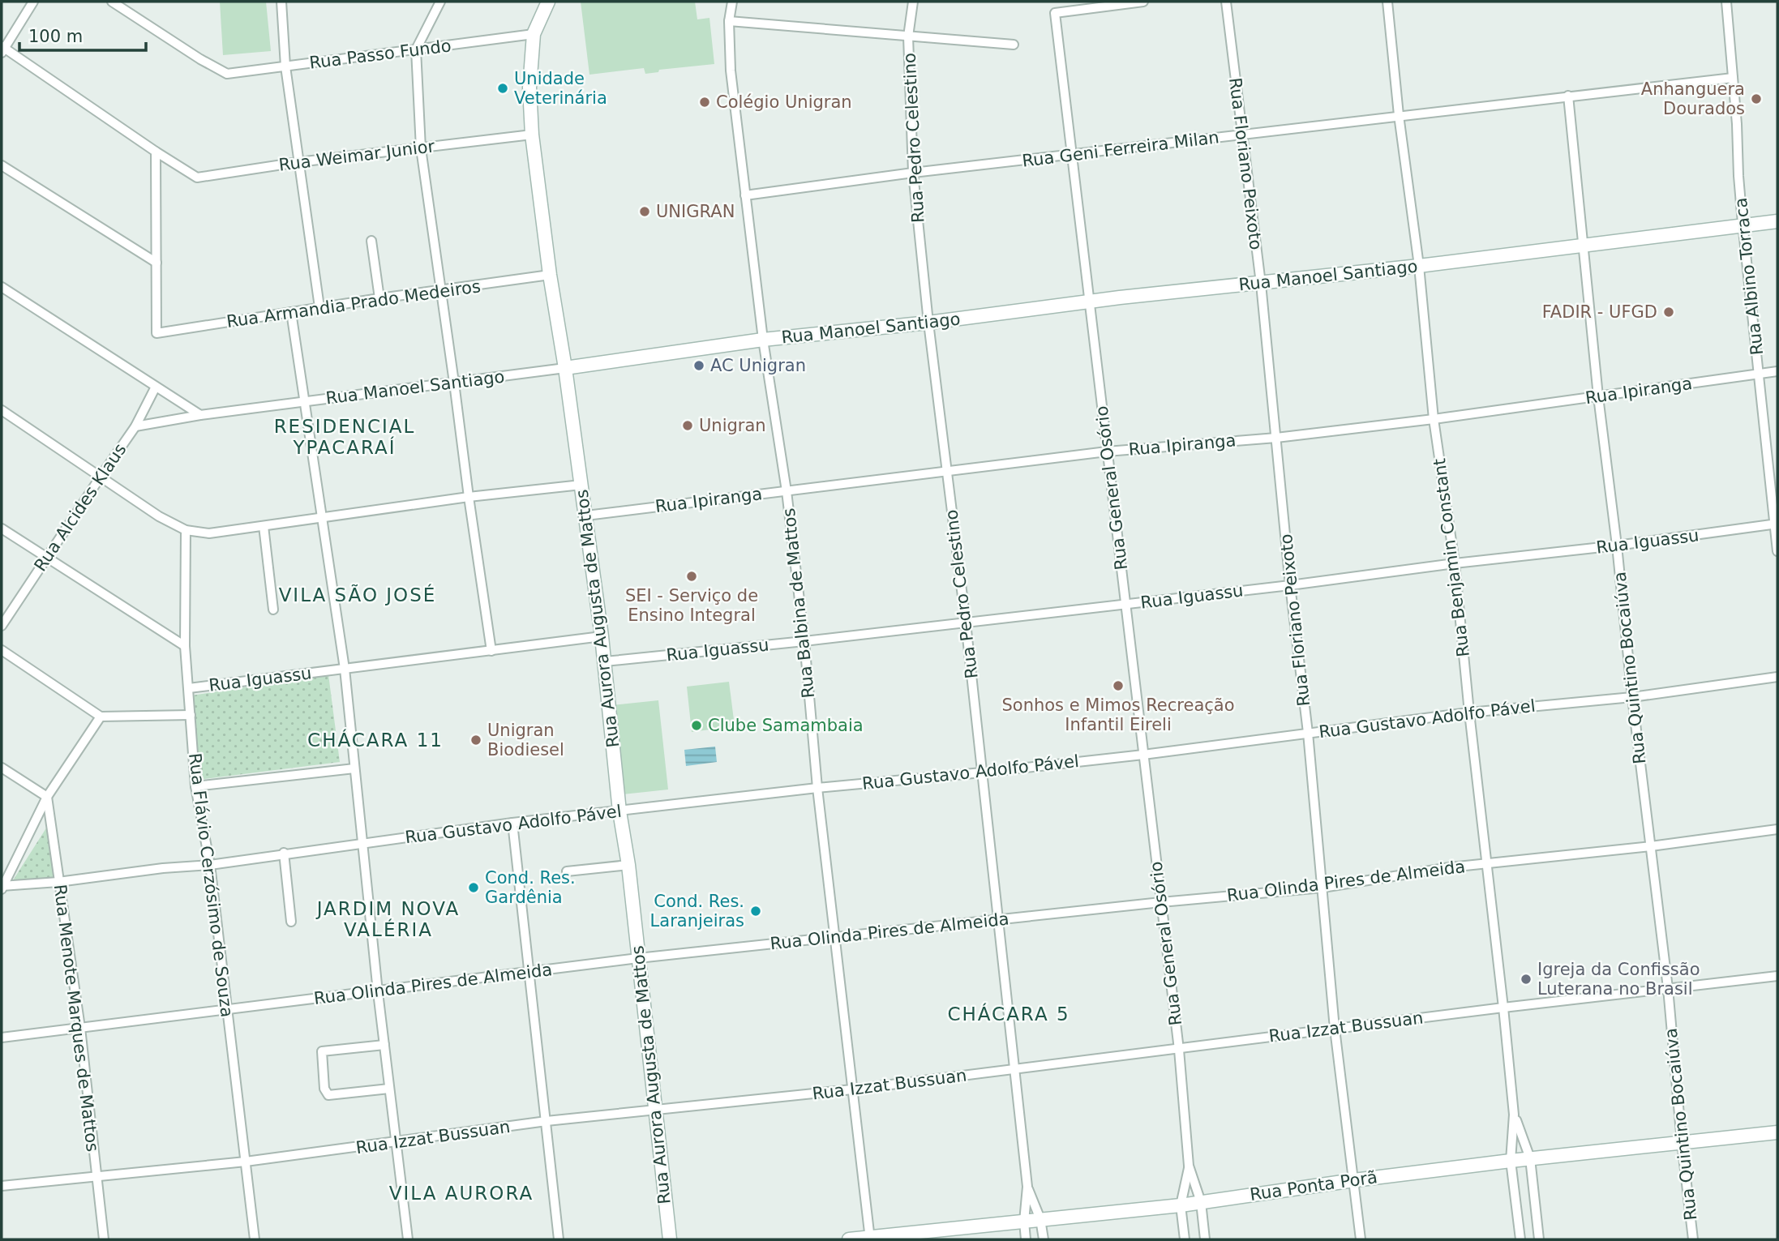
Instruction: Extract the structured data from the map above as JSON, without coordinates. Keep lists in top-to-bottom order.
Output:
{
  "streets": {
    "street": [
      "Rua Passo Fundo",
      "Rua Pedro Celestino",
      "Rua Geni Ferreira Milan",
      "Rua Weimar Junior",
      "Rua Floriano Peixoto",
      "Rua Manoel Santiago",
      "Rua Albino Torraca",
      "Rua Armandia Prado Medeiros",
      "Rua Ipiranga",
      "Rua General Osório",
      "Rua Alcides Klaus",
      "Rua Iguassu",
      "Rua Benjamin Constant",
      "Rua Balbina de Mattos",
      "Rua Aurora Augusta de Mattos",
      "Rua Quintino Bocaiúva",
      "Rua Gustavo Adolfo Pável",
      "Rua Olinda Pires de Almeida",
      "Rua Flávio Cerzósimo de Souza",
      "Rua Menote Marques de Mattos",
      "Rua Izzat Bussuan",
      "Rua Ponta Porã"
    ]
  },
  "crossings": [
    ["Rua Passo Fundo", "Rua Aurora Augusta de Mattos"],
    ["Rua Pedro Celestino", "Rua Geni Ferreira Milan"],
    ["Rua Pedro Celestino", "Rua Manoel Santiago"],
    ["Rua Pedro Celestino", "Rua Ipiranga"],
    ["Rua Pedro Celestino", "Rua Iguassu"],
    ["Rua Pedro Celestino", "Rua Gustavo Adolfo Pável"],
    ["Rua Pedro Celestino", "Rua Olinda Pires de Almeida"],
    ["Rua Pedro Celestino", "Rua Izzat Bussuan"],
    ["Rua Pedro Celestino", "Rua Ponta Porã"],
    ["Rua Geni Ferreira Milan", "Rua Floriano Peixoto"],
    ["Rua Geni Ferreira Milan", "Rua Albino Torraca"],
    ["Rua Geni Ferreira Milan", "Rua General Osório"],
    ["Rua Geni Ferreira Milan", "Rua Benjamin Constant"],
    ["Rua Geni Ferreira Milan", "Rua Balbina de Mattos"],
    ["Rua Geni Ferreira Milan", "Rua Quintino Bocaiúva"],
    ["Rua Weimar Junior", "Rua Aurora Augusta de Mattos"],
    ["Rua Floriano Peixoto", "Rua Manoel Santiago"],
    ["Rua Floriano Peixoto", "Rua Ipiranga"],
    ["Rua Floriano Peixoto", "Rua Iguassu"],
    ["Rua Floriano Peixoto", "Rua Gustavo Adolfo Pável"],
    ["Rua Floriano Peixoto", "Rua Olinda Pires de Almeida"],
    ["Rua Floriano Peixoto", "Rua Izzat Bussuan"],
    ["Rua Floriano Peixoto", "Rua Ponta Porã"],
    ["Rua Manoel Santiago", "Rua Albino Torraca"],
    ["Rua Manoel Santiago", "Rua General Osório"],
    ["Rua Manoel Santiago", "Rua Alcides Klaus"],
    ["Rua Manoel Santiago", "Rua Benjamin Constant"],
    ["Rua Manoel Santiago", "Rua Balbina de Mattos"],
    ["Rua Manoel Santiago", "Rua Aurora Augusta de Mattos"],
    ["Rua Manoel Santiago", "Rua Quintino Bocaiúva"],
    ["Rua Albino Torraca", "Rua Ipiranga"],
    ["Rua Albino Torraca", "Rua Iguassu"],
    ["Rua Armandia Prado Medeiros", "Rua Aurora Augusta de Mattos"],
    ["Rua Ipiranga", "Rua General Osório"],
    ["Rua Ipiranga", "Rua Benjamin Constant"],
    ["Rua Ipiranga", "Rua Balbina de Mattos"],
    ["Rua Ipiranga", "Rua Aurora Augusta de Mattos"],
    ["Rua Ipiranga", "Rua Quintino Bocaiúva"],
    ["Rua General Osório", "Rua Iguassu"],
    ["Rua General Osório", "Rua Gustavo Adolfo Pável"],
    ["Rua General Osório", "Rua Olinda Pires de Almeida"],
    ["Rua General Osório", "Rua Izzat Bussuan"],
    ["Rua General Osório", "Rua Ponta Porã"],
    ["Rua Iguassu", "Rua Benjamin Constant"],
    ["Rua Iguassu", "Rua Balbina de Mattos"],
    ["Rua Iguassu", "Rua Aurora Augusta de Mattos"],
    ["Rua Iguassu", "Rua Quintino Bocaiúva"],
    ["Rua Iguassu", "Rua Flávio Cerzósimo de Souza"],
    ["Rua Benjamin Constant", "Rua Gustavo Adolfo Pável"],
    ["Rua Benjamin Constant", "Rua Olinda Pires de Almeida"],
    ["Rua Benjamin Constant", "Rua Izzat Bussuan"],
    ["Rua Benjamin Constant", "Rua Ponta Porã"],
    ["Rua Balbina de Mattos", "Rua Gustavo Adolfo Pável"],
    ["Rua Balbina de Mattos", "Rua Olinda Pires de Almeida"],
    ["Rua Balbina de Mattos", "Rua Izzat Bussuan"],
    ["Rua Balbina de Mattos", "Rua Ponta Porã"],
    ["Rua Aurora Augusta de Mattos", "Rua Gustavo Adolfo Pável"],
    ["Rua Aurora Augusta de Mattos", "Rua Olinda Pires de Almeida"],
    ["Rua Aurora Augusta de Mattos", "Rua Izzat Bussuan"],
    ["Rua Quintino Bocaiúva", "Rua Gustavo Adolfo Pável"],
    ["Rua Quintino Bocaiúva", "Rua Olinda Pires de Almeida"],
    ["Rua Quintino Bocaiúva", "Rua Izzat Bussuan"],
    ["Rua Quintino Bocaiúva", "Rua Ponta Porã"],
    ["Rua Gustavo Adolfo Pável", "Rua Flávio Cerzósimo de Souza"],
    ["Rua Gustavo Adolfo Pável", "Rua Menote Marques de Mattos"],
    ["Rua Olinda Pires de Almeida", "Rua Flávio Cerzósimo de Souza"],
    ["Rua Olinda Pires de Almeida", "Rua Menote Marques de Mattos"],
    ["Rua Flávio Cerzósimo de Souza", "Rua Izzat Bussuan"],
    ["Rua Menote Marques de Mattos", "Rua Izzat Bussuan"]
  ],
  "districts": [
    "RESIDENCIAL YPACARAÍ",
    "VILA SÃO JOSÉ",
    "CHÁCARA 11",
    "JARDIM NOVA VALÉRIA",
    "CHÁCARA 5",
    "VILA AURORA"
  ],
  "places": [
    "Unidade Veterinária",
    "Anhanguera Dourados",
    "Colégio Unigran",
    "UNIGRAN",
    "FADIR - UFGD",
    "AC Unigran",
    "Unigran",
    "SEI - Serviço de Ensino Integral",
    "Sonhos e Mimos Recreação Infantil Eireli",
    "Clube Samambaia",
    "Unigran Biodiesel",
    "Cond. Res. Gardênia",
    "Cond. Res. Laranjeiras",
    "Igreja da Confissão Luterana no Brasil"
  ],
  "scale_bar": "100 m"
}
